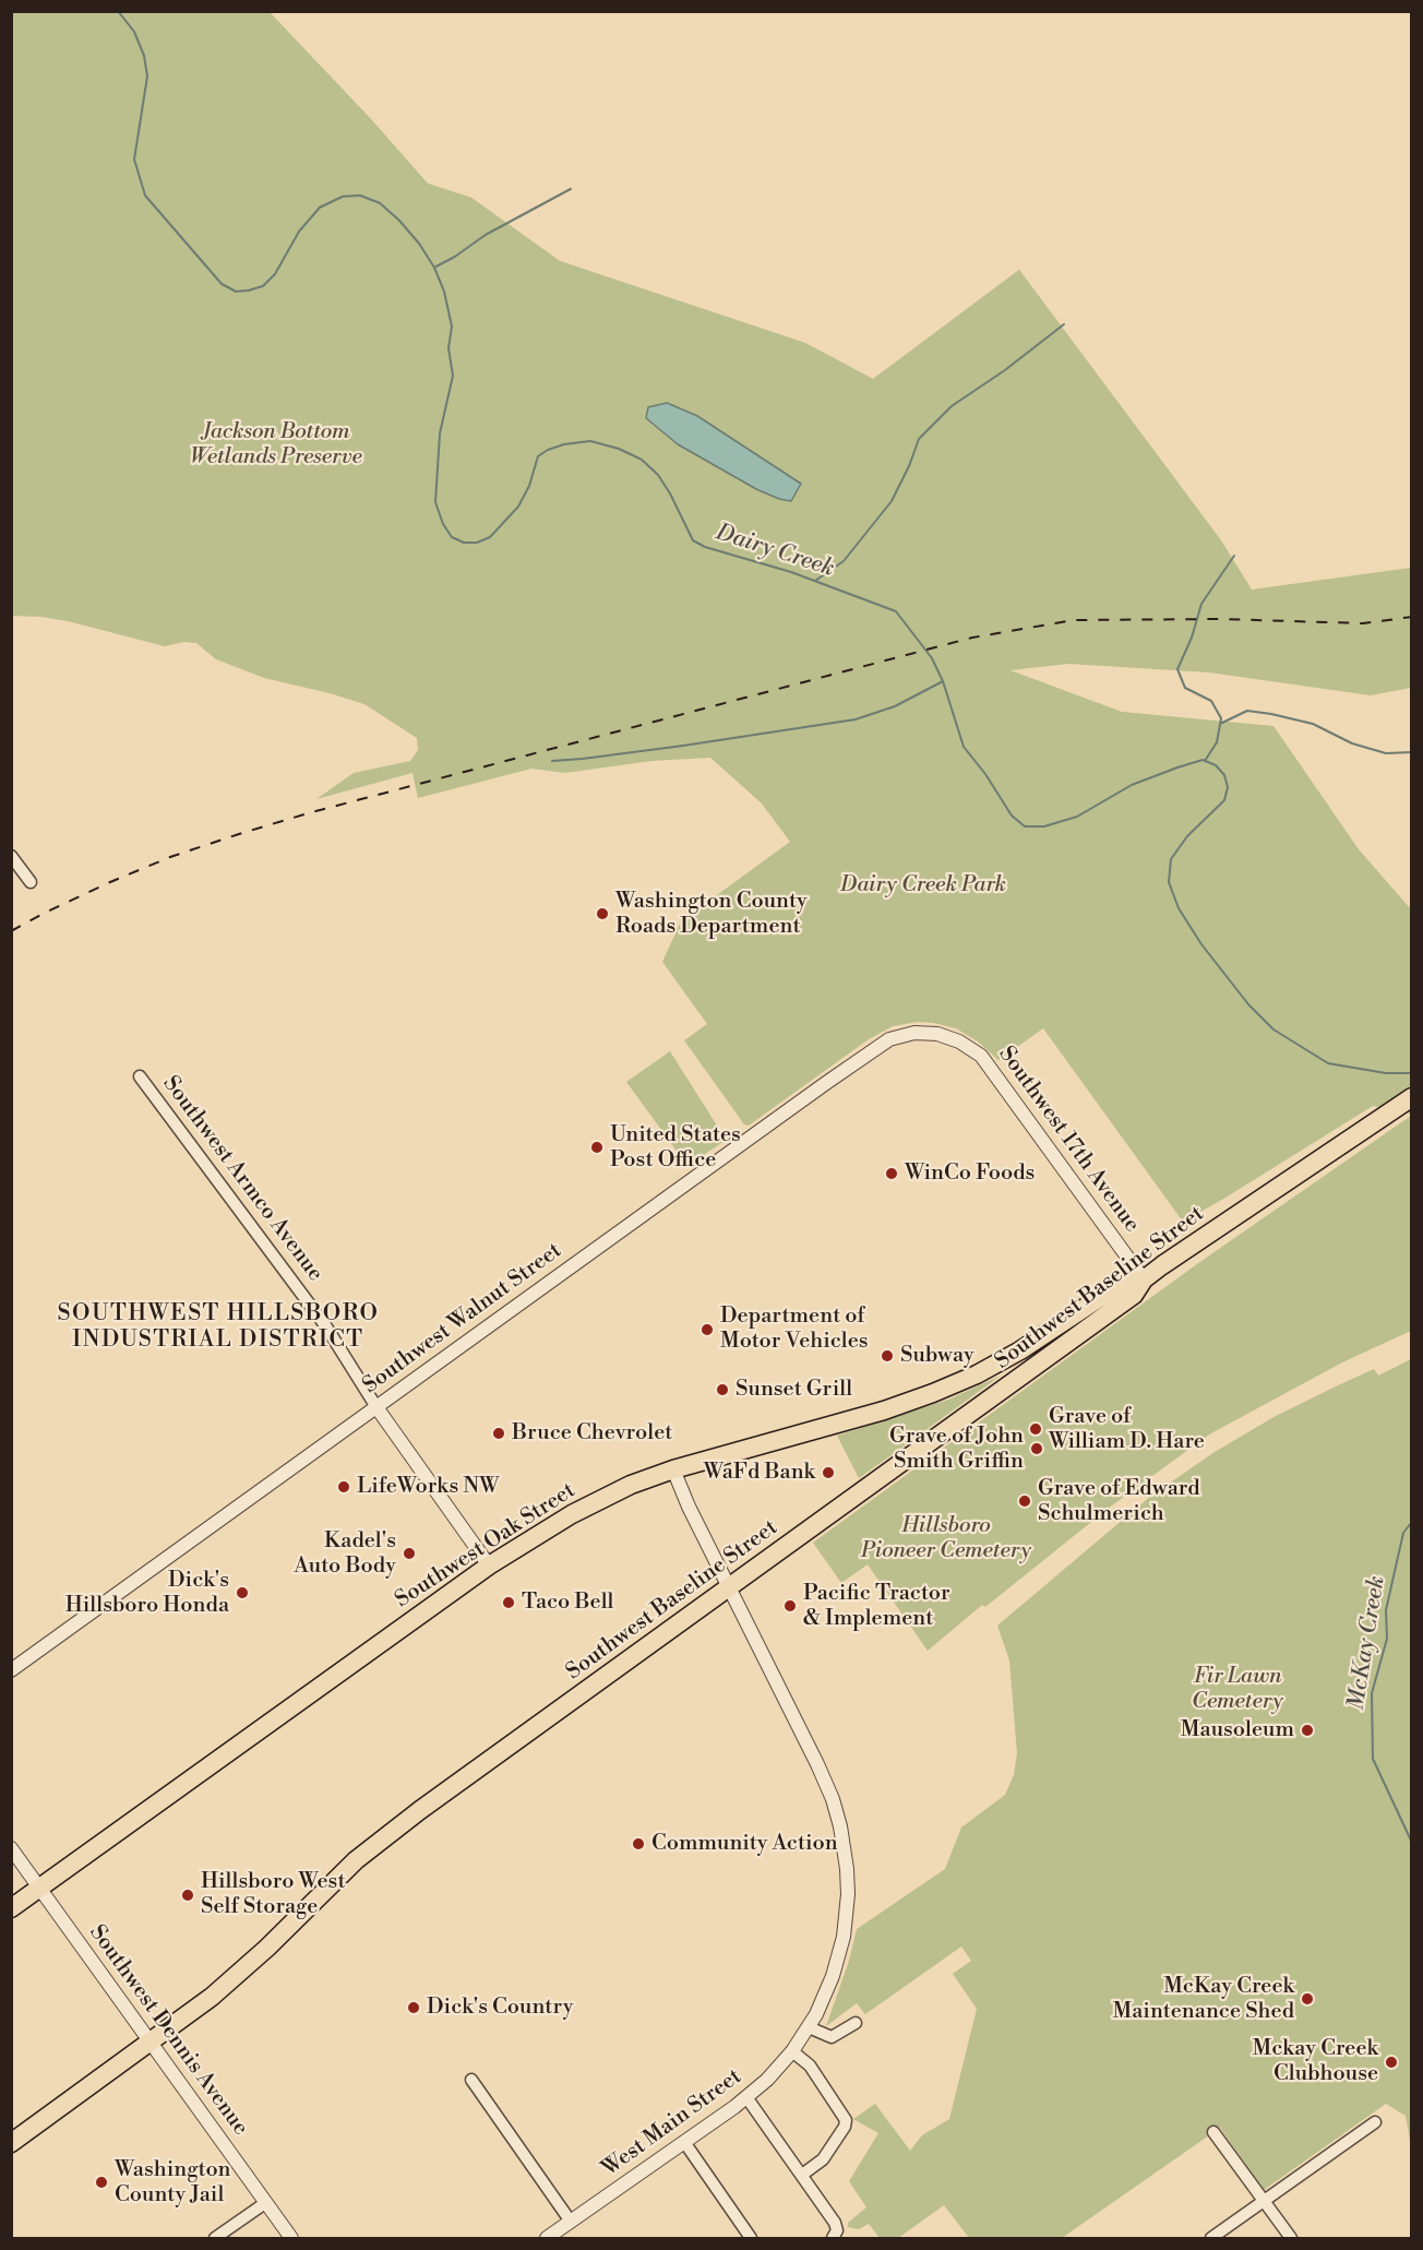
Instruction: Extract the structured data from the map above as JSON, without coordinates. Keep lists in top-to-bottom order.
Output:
{
  "streets": {
    "highway": ["Southwest Baseline Street", "Southwest Oak Street"],
    "street": [
      "Southwest 17th Avenue",
      "Southwest Armco Avenue",
      "Southwest Walnut Street",
      "Southwest Dennis Avenue",
      "West Main Street"
    ]
  },
  "crossings": [
    ["Southwest 17th Avenue", "Southwest Baseline Street"],
    ["Southwest 17th Avenue", "Southwest Walnut Street"],
    ["Southwest 17th Avenue", "Southwest Oak Street"],
    ["Southwest Armco Avenue", "Southwest Walnut Street"],
    ["Southwest Armco Avenue", "Southwest Oak Street"],
    ["Southwest Baseline Street", "Southwest Oak Street"],
    ["Southwest Baseline Street", "Southwest Dennis Avenue"],
    ["Southwest Baseline Street", "West Main Street"],
    ["Southwest Oak Street", "Southwest Dennis Avenue"],
    ["Southwest Oak Street", "West Main Street"]
  ],
  "districts": ["SOUTHWEST HILLSBORO INDUSTRIAL DISTRICT"],
  "water": ["Dairy Creek", "McKay Creek"],
  "parks": [
    "Jackson Bottom Wetlands Preserve",
    "Dairy Creek Park",
    "Hillsboro Pioneer Cemetery",
    "Fir Lawn Cemetery"
  ],
  "places": [
    "Washington County Roads Department",
    "United States Post Office",
    "WinCo Foods",
    "Department of Motor Vehicles",
    "Subway",
    "Sunset Grill",
    "Grave of William D. Hare",
    "Bruce Chevrolet",
    "Grave of John Smith Griffin",
    "WaFd Bank",
    "LifeWorks NW",
    "Grave of Edward Schulmerich",
    "Kadel's Auto Body",
    "Dick's Hillsboro Honda",
    "Taco Bell",
    "Pacific Tractor & Implement",
    "Mausoleum",
    "Community Action",
    "Hillsboro West Self Storage",
    "McKay Creek Maintenance Shed",
    "Dick's Country",
    "Mckay Creek Clubhouse",
    "Washington County Jail"
  ]
}
